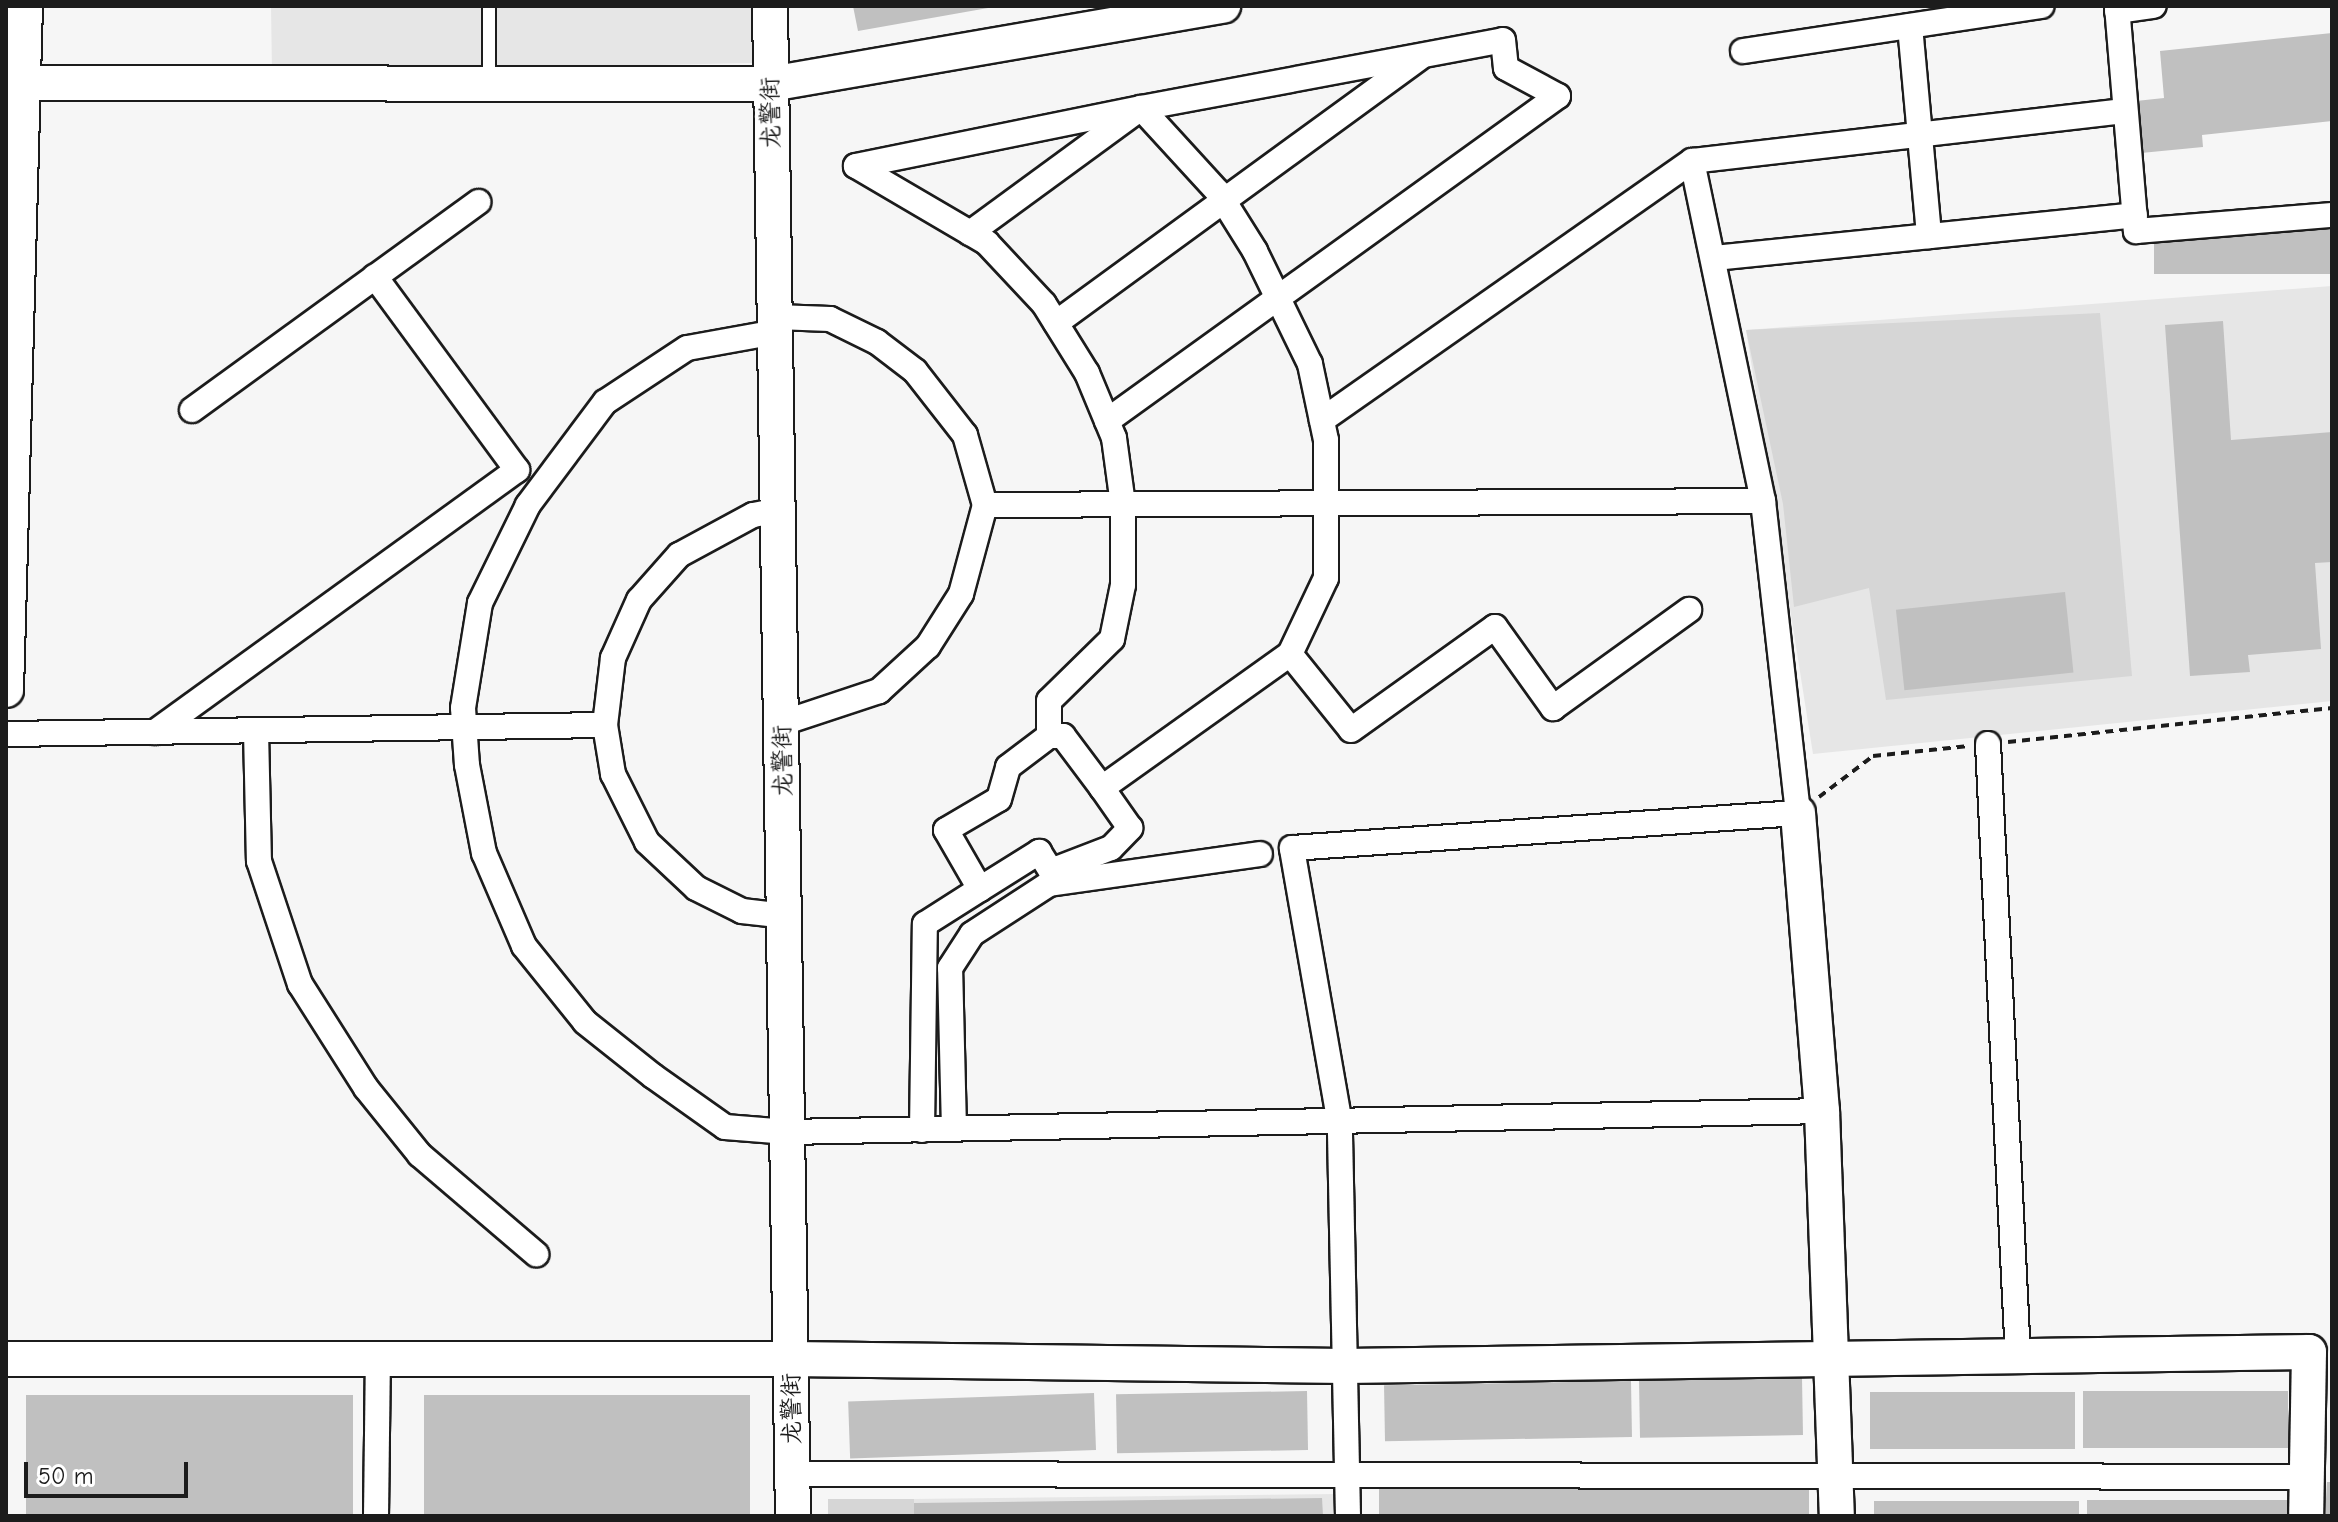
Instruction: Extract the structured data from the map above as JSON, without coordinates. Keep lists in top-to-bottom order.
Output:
{
  "streets": {
    "street": ["龙警街"]
  },
  "scale_bar": "50 m"
}
